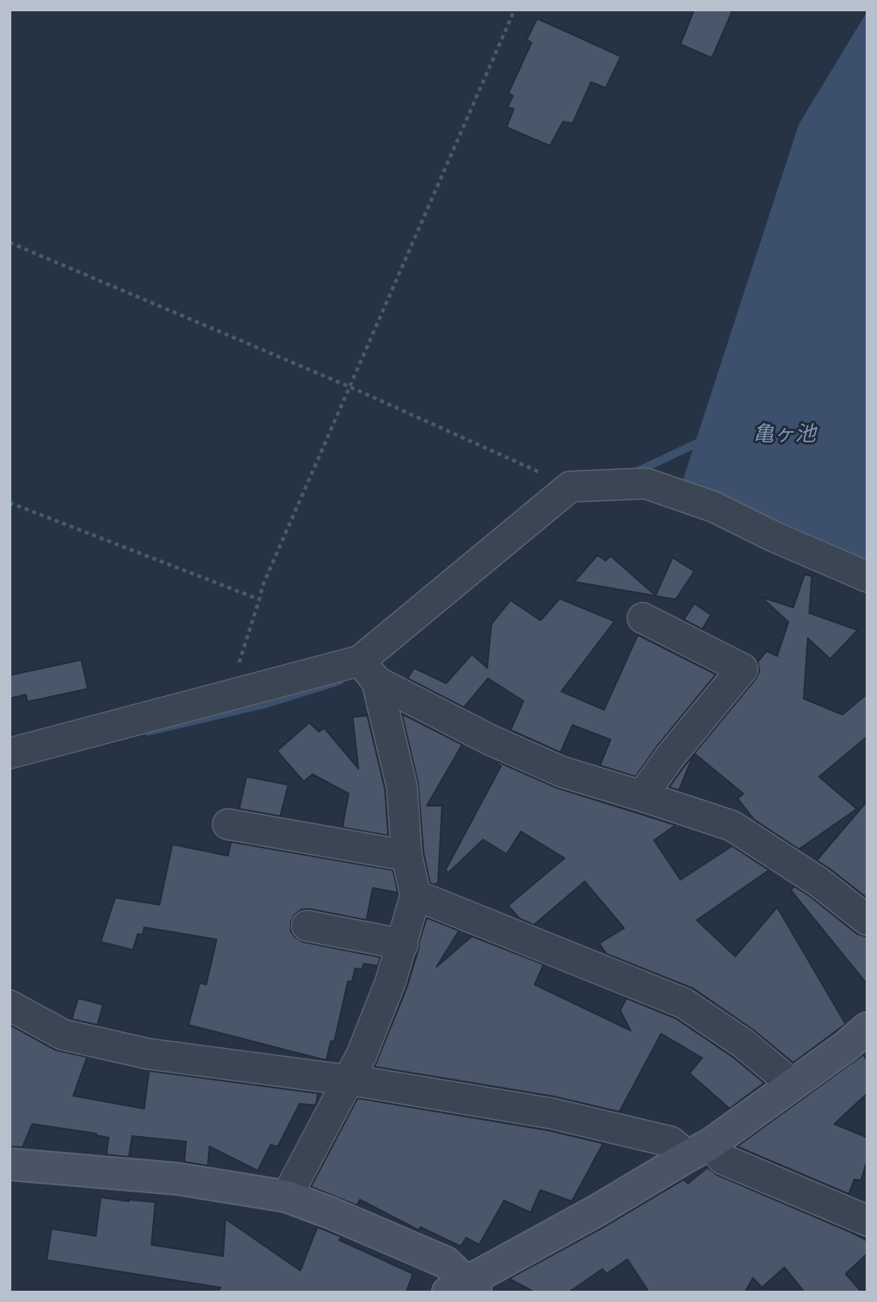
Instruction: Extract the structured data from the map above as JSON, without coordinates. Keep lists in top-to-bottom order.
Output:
{
  "water": ["亀ヶ池"]
}
